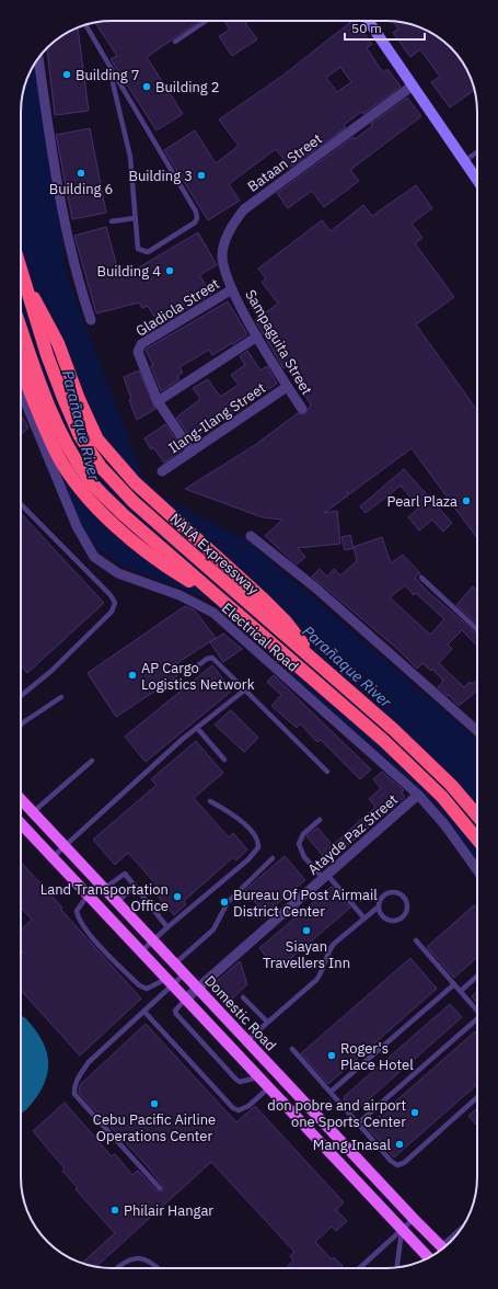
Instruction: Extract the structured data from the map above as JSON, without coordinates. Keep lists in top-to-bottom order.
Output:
{
  "streets": {
    "highway": ["NAIA Expressway"],
    "main road": ["Domestic Road"],
    "street": [
      "Bataan Street",
      "Gladiola Street",
      "Sampaguita Street",
      "Ilang-Ilang Street",
      "Electrical Road",
      "Atayde Paz Street"
    ]
  },
  "crossings": [
    ["Bataan Street", "Gladiola Street"],
    ["Bataan Street", "Sampaguita Street"],
    ["Gladiola Street", "Sampaguita Street"],
    ["Sampaguita Street", "Ilang-Ilang Street"],
    ["Electrical Road", "Atayde Paz Street"],
    ["Atayde Paz Street", "Domestic Road"]
  ],
  "water": ["Parañaque River"],
  "places": [
    "Building 7",
    "Building 2",
    "Building 6",
    "Building 3",
    "Building 4",
    "Pearl Plaza",
    "AP Cargo Logistics Network",
    "Land Transportation Office",
    "Bureau Of Post Airmail District Center",
    "Siayan Travellers Inn",
    "Roger's Place Hotel",
    "Cebu Pacific Airline Operations Center",
    "don pobre and airport one Sports Center",
    "Mang Inasal",
    "Philair Hangar"
  ],
  "scale_bar": "50 m"
}
